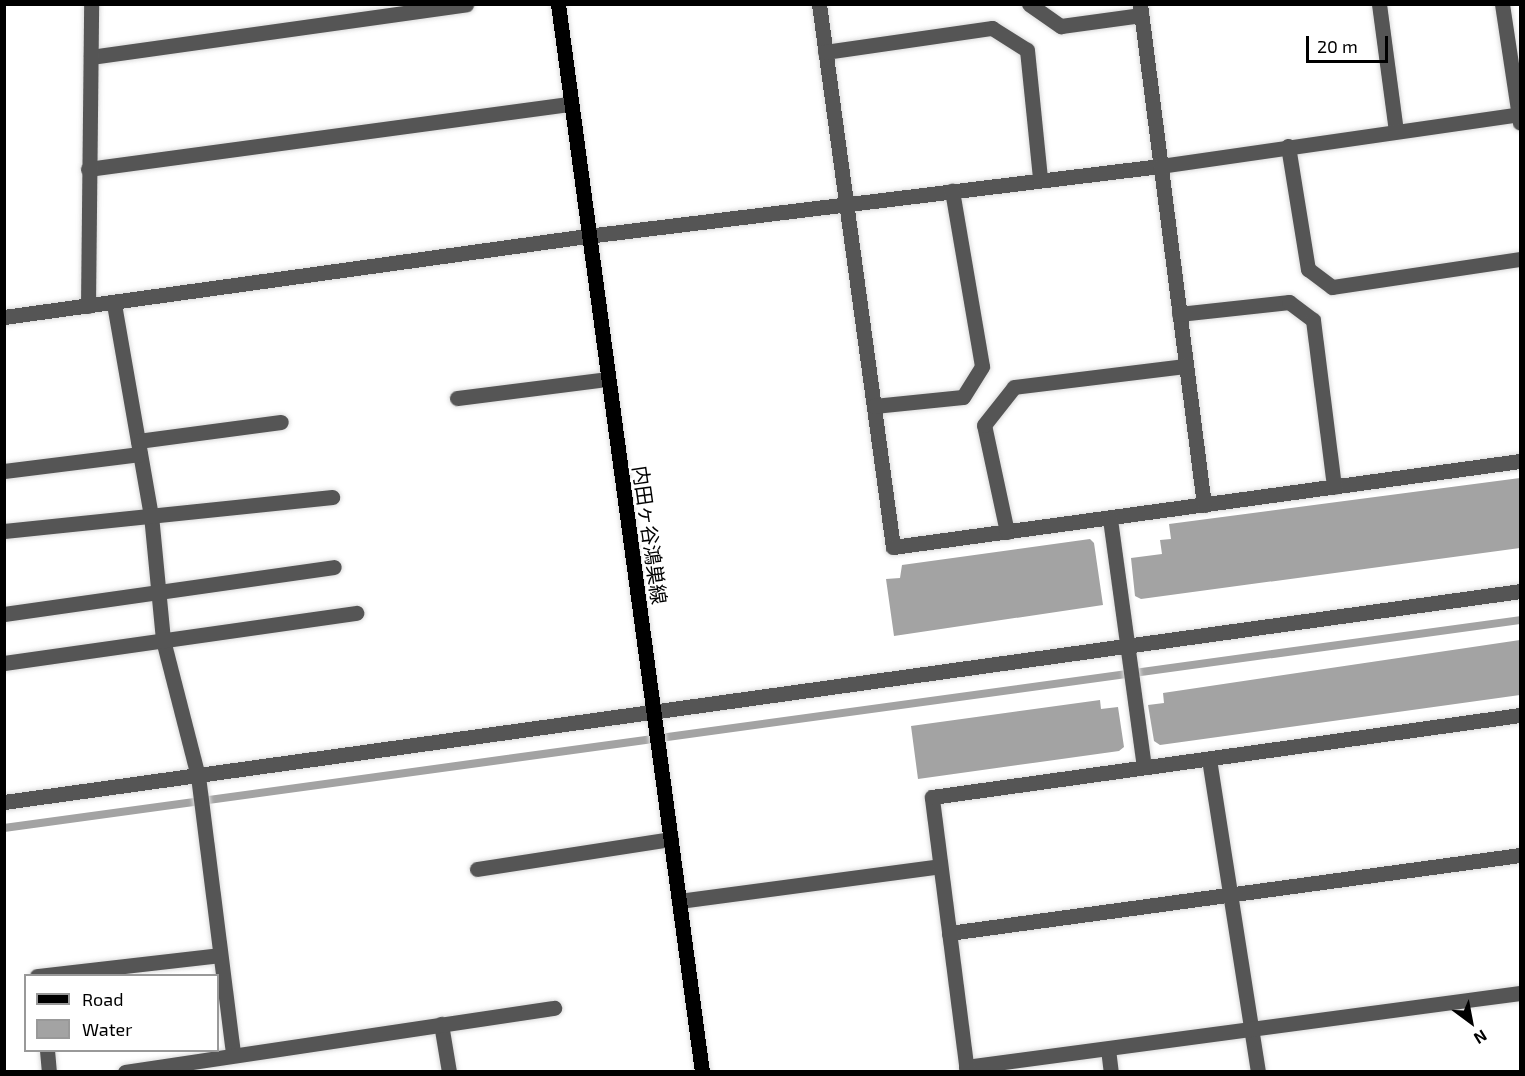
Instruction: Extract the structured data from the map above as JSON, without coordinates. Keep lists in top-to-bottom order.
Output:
{
  "streets": {
    "main road": ["内田ヶ谷鴻巣線"]
  },
  "legend": ["Road", "Water"],
  "scale_bar": "20 m",
  "north": "bottom right"
}
